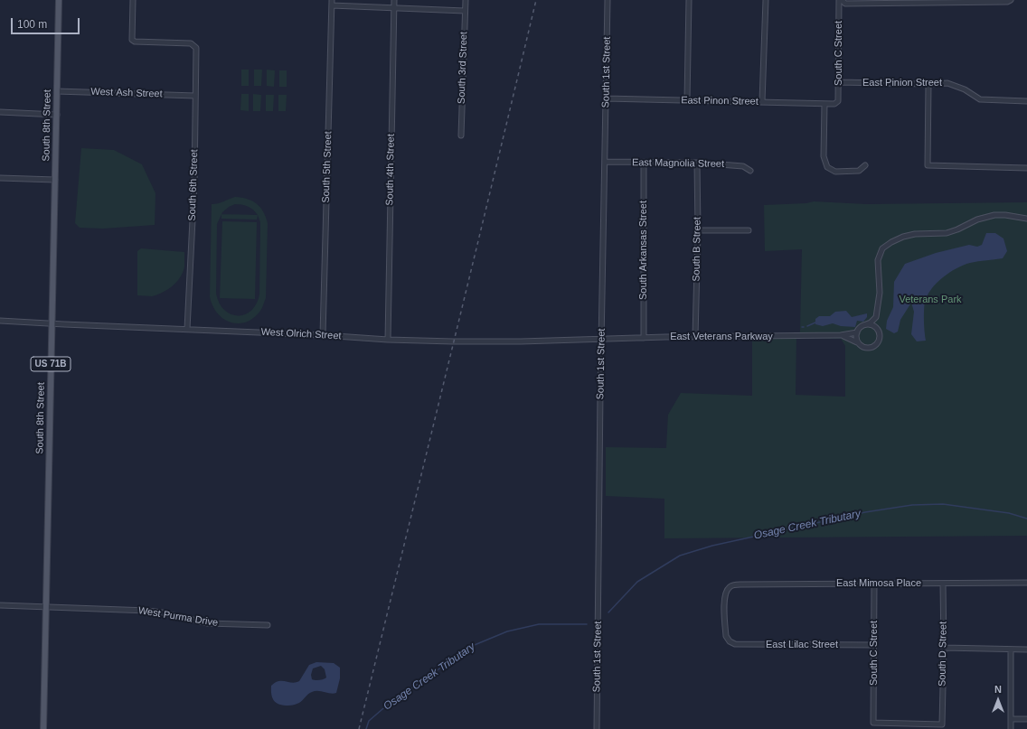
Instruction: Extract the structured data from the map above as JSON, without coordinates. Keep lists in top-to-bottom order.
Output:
{
  "streets": {
    "main road": ["South 8th Street", "US 71B"],
    "street": [
      "South C Street",
      "South 3rd Street",
      "South 1st Street",
      "East Pinion Street",
      "West Ash Street",
      "East Pinon Street",
      "East Magnolia Street",
      "South 5th Street",
      "South 4th Street",
      "South 6th Street",
      "South B Street",
      "South Arkansas Street",
      "West Olrich Street",
      "East Veterans Parkway",
      "East Mimosa Place",
      "West Purma Drive",
      "East Lilac Street",
      "South D Street"
    ]
  },
  "crossings": [
    ["South C Street", "East Pinion Street"],
    ["South C Street", "East Pinon Street"],
    ["South C Street", "East Mimosa Place"],
    ["South C Street", "East Lilac Street"],
    ["South C Street", "South D Street"],
    ["South 1st Street", "East Pinon Street"],
    ["South 1st Street", "East Magnolia Street"],
    ["South 1st Street", "West Olrich Street"],
    ["South 1st Street", "East Veterans Parkway"],
    ["West Ash Street", "South 8th Street"],
    ["West Ash Street", "South 6th Street"],
    ["South 8th Street", "West Olrich Street"],
    ["South 8th Street", "West Purma Drive"],
    ["East Magnolia Street", "South B Street"],
    ["East Magnolia Street", "South Arkansas Street"],
    ["South 5th Street", "West Olrich Street"],
    ["South 4th Street", "West Olrich Street"],
    ["South 6th Street", "West Olrich Street"],
    ["South B Street", "East Veterans Parkway"],
    ["South Arkansas Street", "East Veterans Parkway"],
    ["West Olrich Street", "East Veterans Parkway"],
    ["East Mimosa Place", "East Lilac Street"],
    ["East Mimosa Place", "South D Street"]
  ],
  "water": ["Osage Creek Tributary"],
  "parks": ["Veterans Park"],
  "scale_bar": "100 m",
  "north": "top"
}
